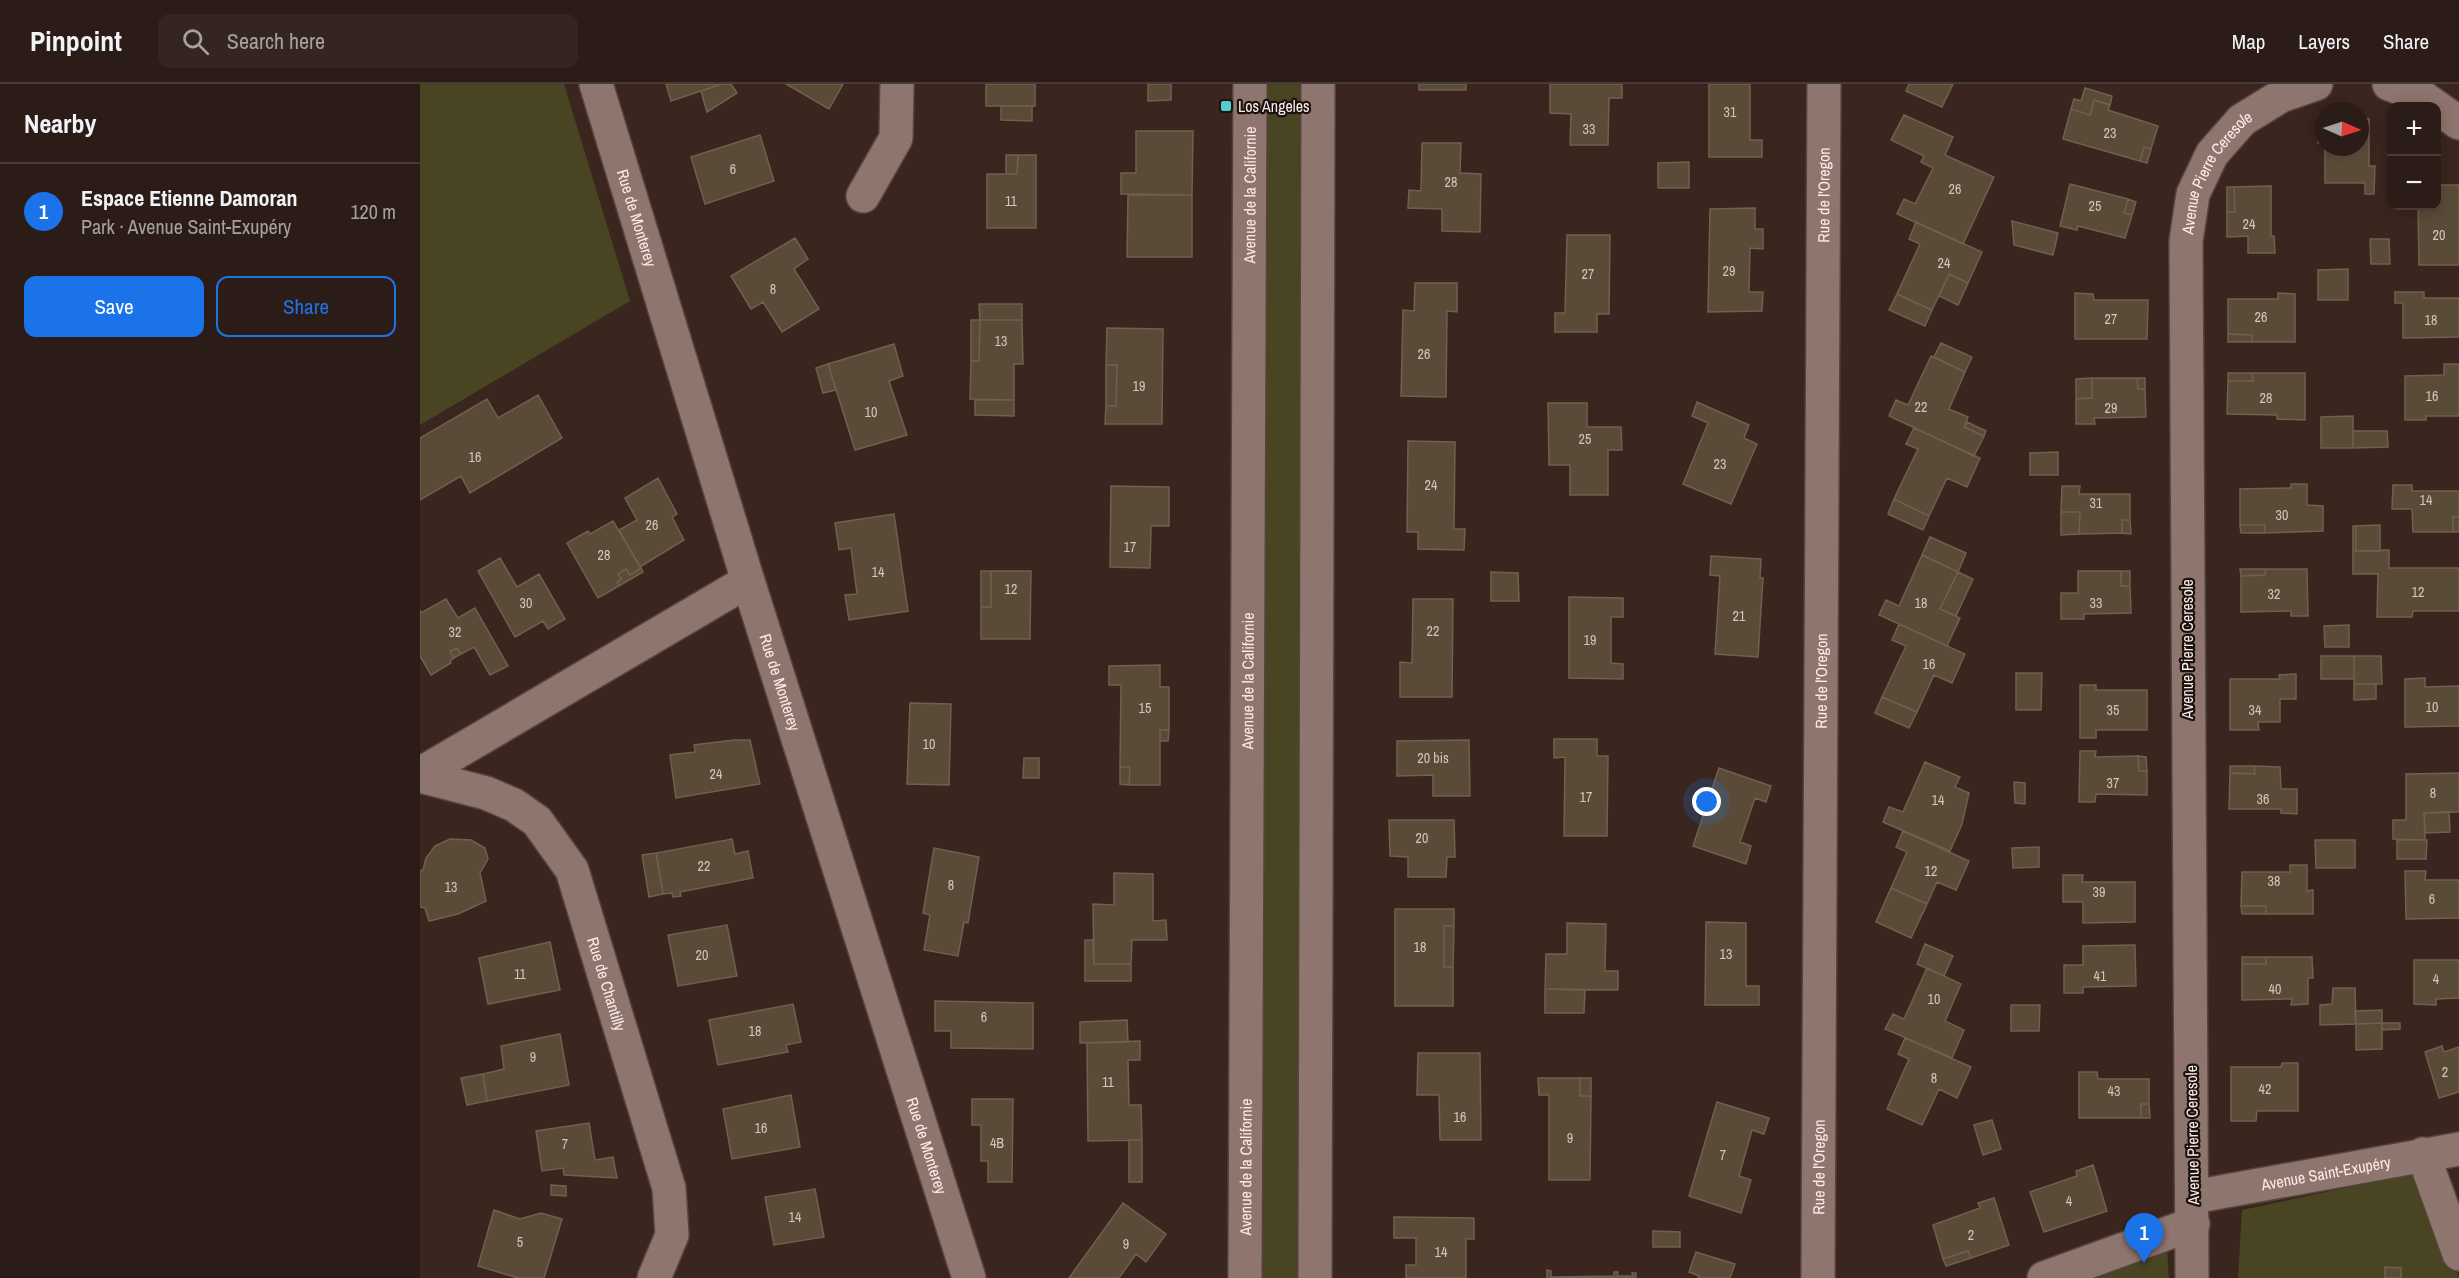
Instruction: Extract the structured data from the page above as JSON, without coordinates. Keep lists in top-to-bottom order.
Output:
{
  "streets": {
    "street": [
      "Avenue Pierre Ceresole",
      "Avenue de la Californie",
      "Rue de l'Oregon",
      "Rue de Monterey",
      "Rue de Chantilly",
      "Avenue Saint-Exupéry"
    ]
  },
  "crossings": [
    ["Avenue Pierre Ceresole", "Avenue Saint-Exupéry"],
    ["Rue de Monterey", "Rue de Chantilly"]
  ],
  "places": {
    "transit": ["Los Angeles"]
  },
  "house_numbers": [
    "31",
    "33",
    "23",
    "6",
    "28",
    "26",
    "11",
    "25",
    "24",
    "20",
    "24",
    "29",
    "27",
    "8",
    "26",
    "27",
    "18",
    "13",
    "26",
    "19",
    "16",
    "28",
    "22",
    "29",
    "10",
    "25",
    "16",
    "23",
    "24",
    "14",
    "31",
    "30",
    "26",
    "17",
    "28",
    "14",
    "12",
    "12",
    "32",
    "30",
    "18",
    "33",
    "21",
    "22",
    "32",
    "19",
    "16",
    "10",
    "15",
    "35",
    "34",
    "10",
    "20 bis",
    "24",
    "37",
    "8",
    "17",
    "36",
    "14",
    "20",
    "22",
    "12",
    "38",
    "8",
    "13",
    "39",
    "6",
    "18",
    "13",
    "20",
    "11",
    "41",
    "4",
    "40",
    "10",
    "6",
    "18",
    "9",
    "2",
    "8",
    "11",
    "42",
    "43",
    "16",
    "16",
    "9",
    "4B",
    "7",
    "7",
    "4",
    "14",
    "2",
    "5",
    "9",
    "14"
  ],
  "north": "right",
  "page": {
    "header": "Pinpoint",
    "search": "Search here",
    "nav": ["Map", "Layers", "Share"],
    "heading": "Nearby",
    "map_buttons": ["+", "−"],
    "list": [
      {
        "mark": "1",
        "name": "Espace Etienne Damoran",
        "note": "Park · Avenue Saint-Exupéry",
        "value": "120 m"
      }
    ],
    "buttons": ["Save", "Share"],
    "pins": "1"
  }
}
